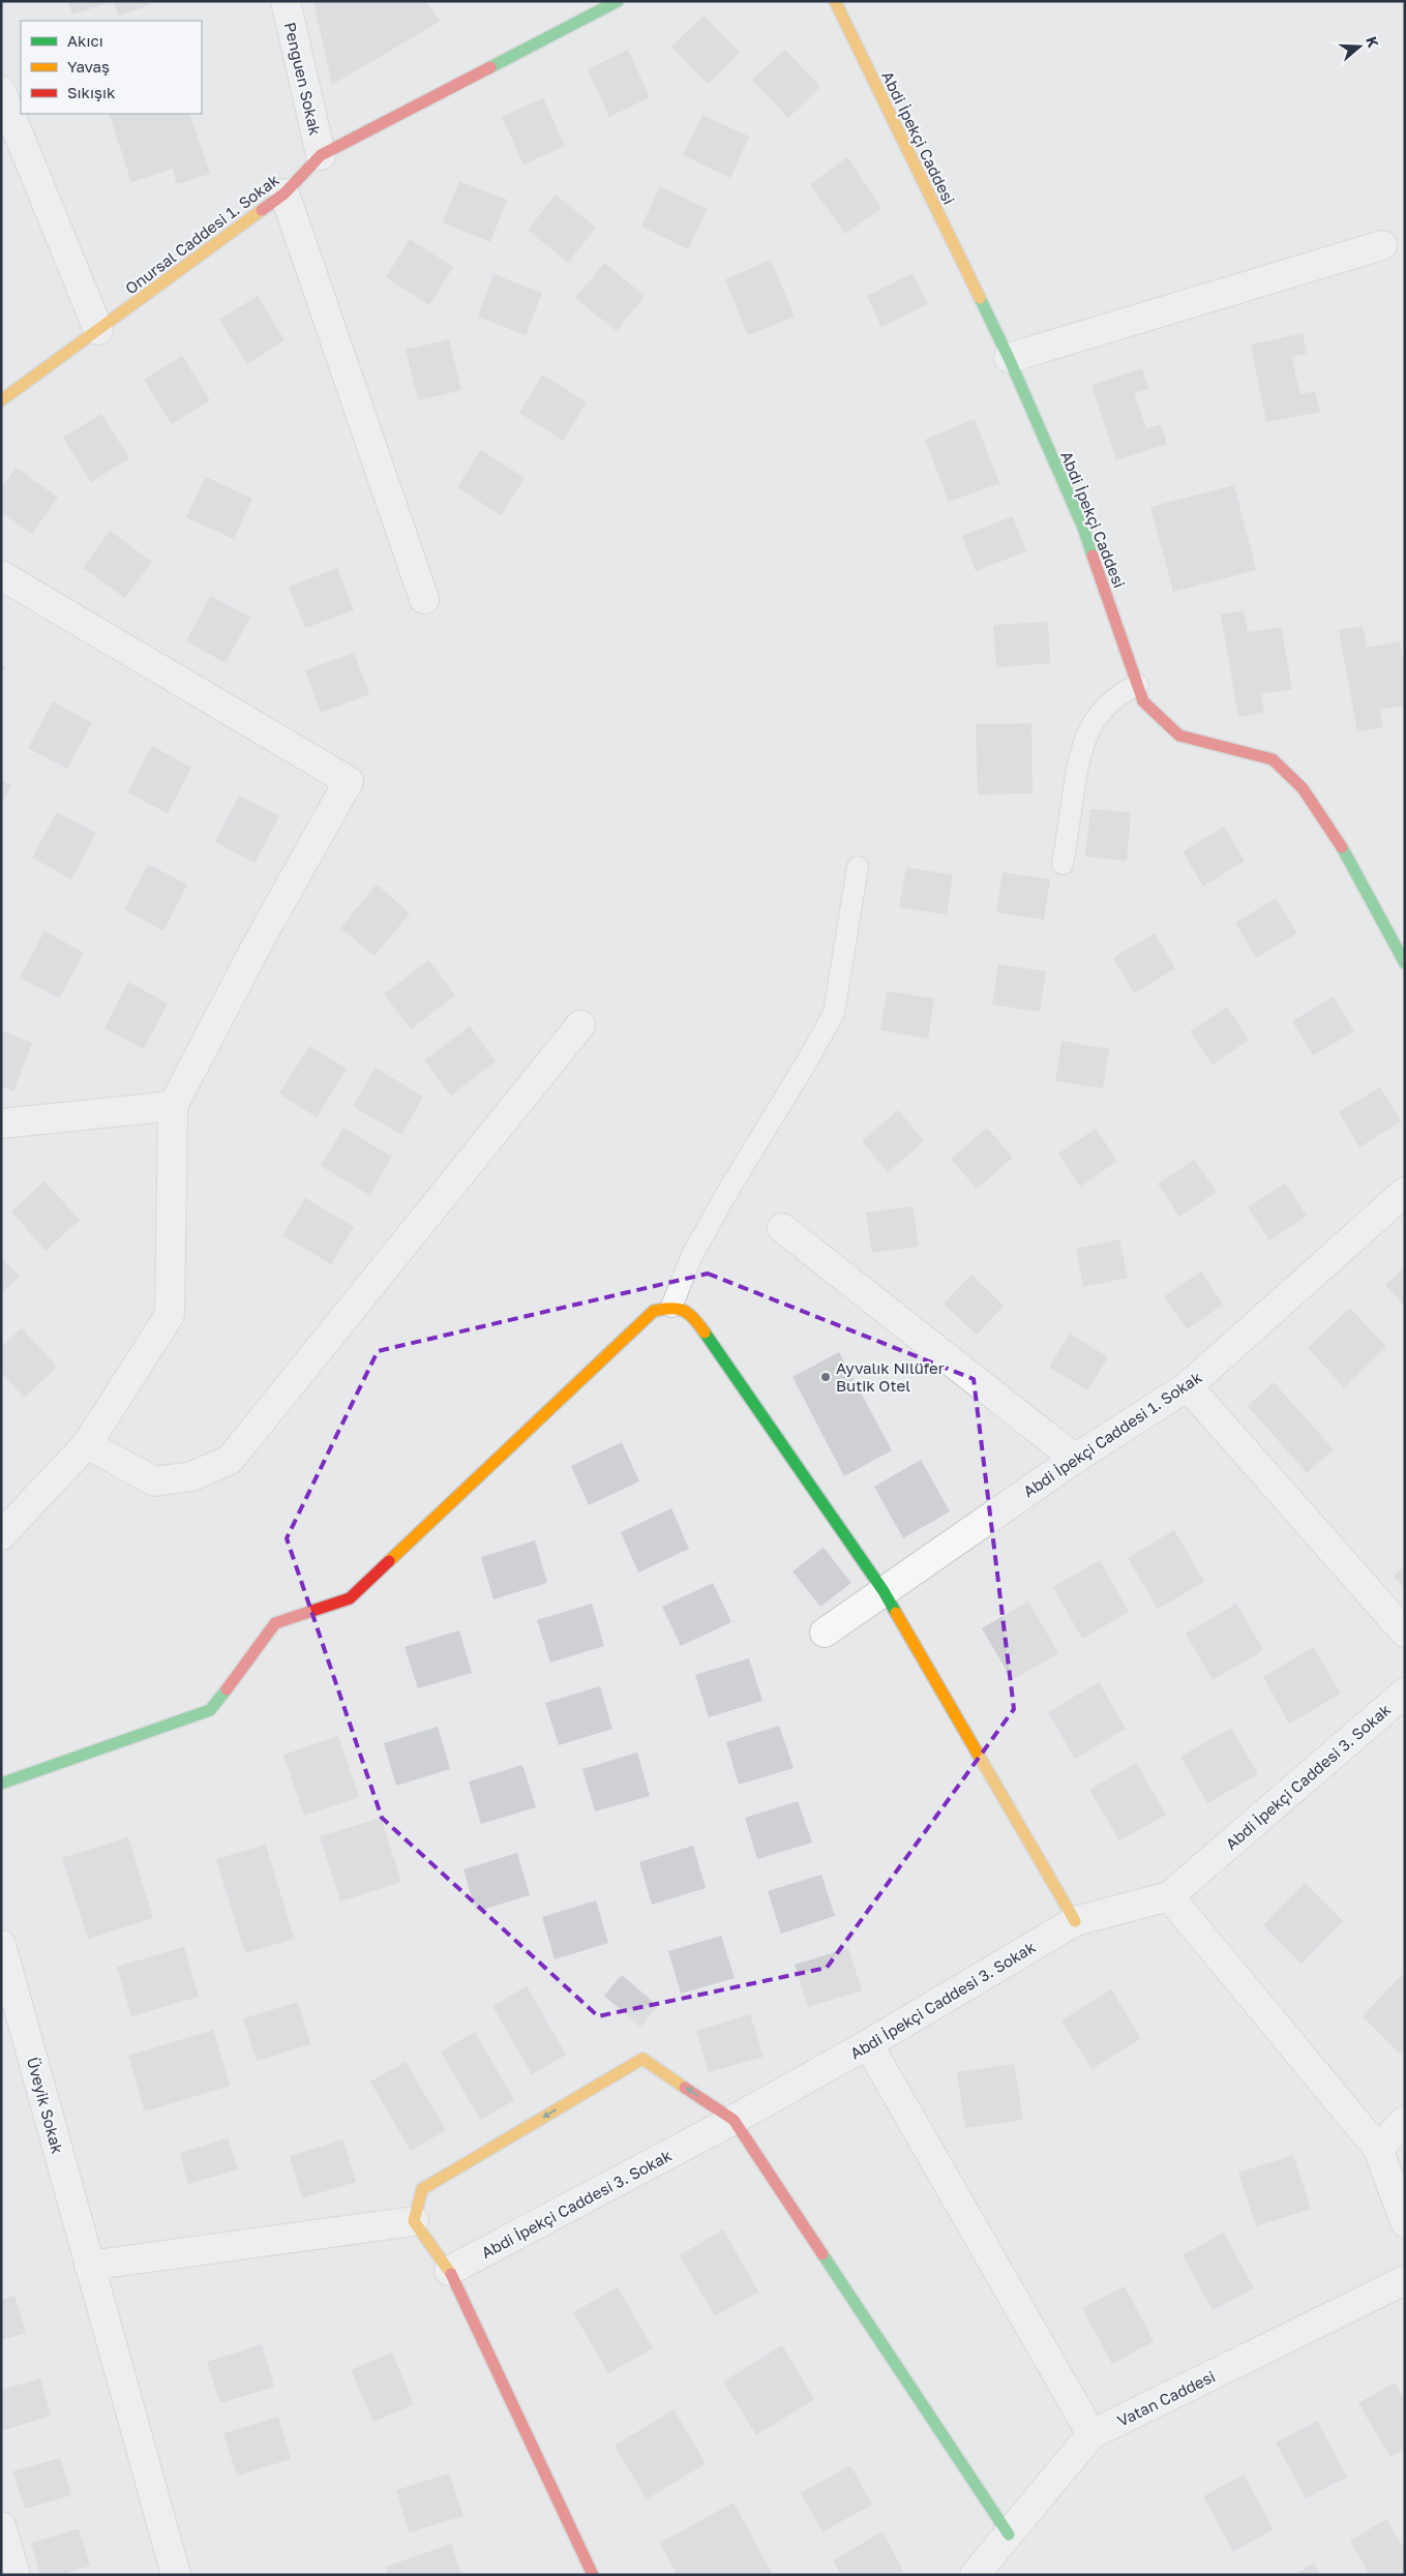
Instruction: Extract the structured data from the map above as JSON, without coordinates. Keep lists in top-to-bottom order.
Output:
{
  "streets": {
    "street": [
      "Penguen Sokak",
      "Abdi İpekçi Caddesi",
      "Onursal Caddesi 1. Sokak",
      "Abdi İpekçi Caddesi 1. Sokak",
      "Abdi İpekçi Caddesi 3. Sokak",
      "Üveyik Sokak",
      "Vatan Caddesi"
    ]
  },
  "crossings": [
    ["Penguen Sokak", "Onursal Caddesi 1. Sokak"]
  ],
  "places": ["Ayvalık Nilüfer Butik Otel"],
  "legend": ["Akıcı", "Yavaş", "Sıkışık"],
  "north": "right"
}
